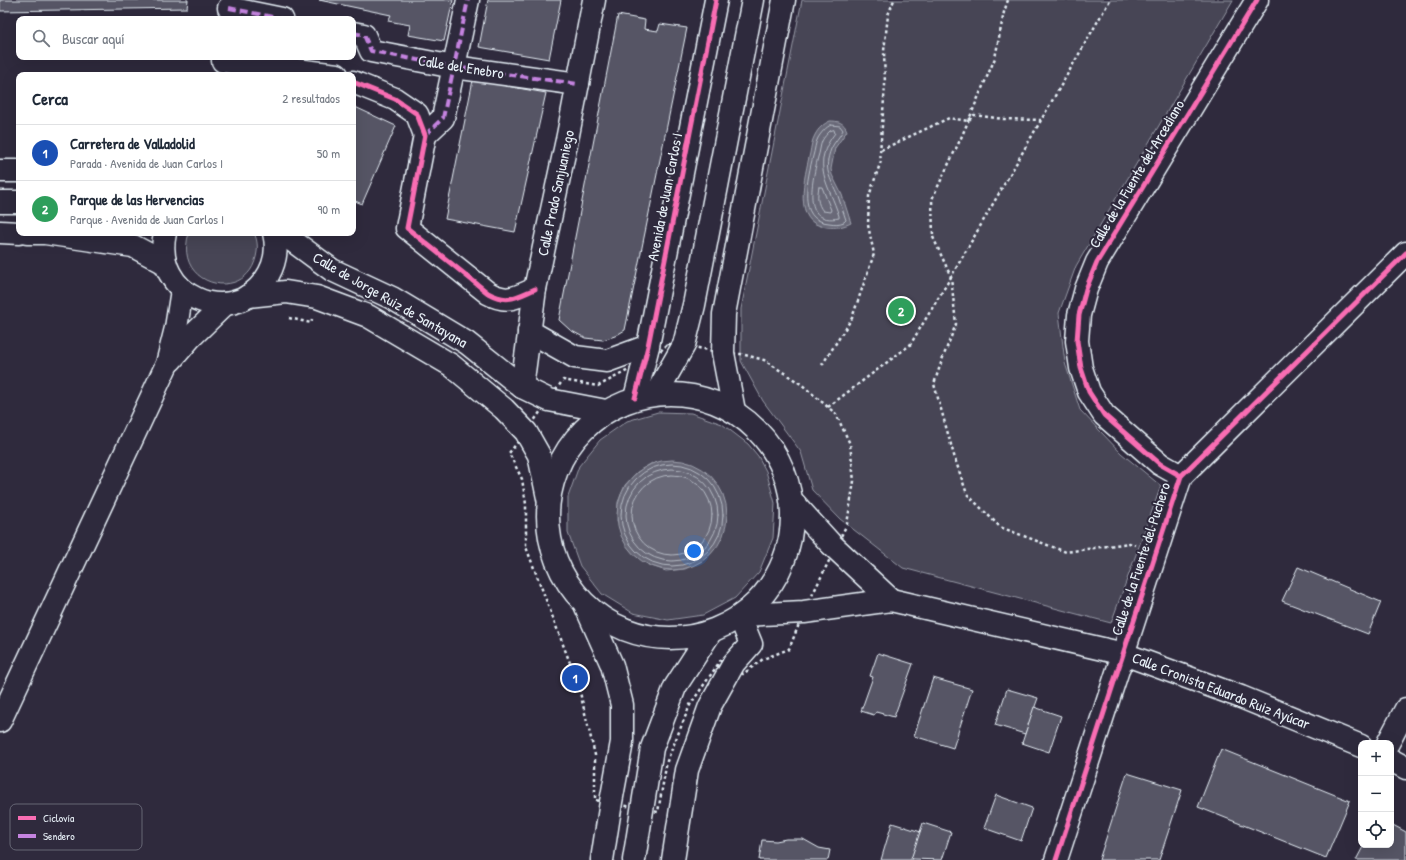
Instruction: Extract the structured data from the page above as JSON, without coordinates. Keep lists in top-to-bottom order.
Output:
{
  "streets": {
    "main road": [
      "Calle del Enebro",
      "Calle de la Fuente del Arcediano",
      "Calle Prado Sanjuaniego",
      "Avenida de Juan Carlos I",
      "Calle de Jorge Ruiz de Santayana",
      "Calle de la Fuente del Puchero",
      "Calle Cronista Eduardo Ruiz Ayúcar"
    ]
  },
  "crossings": [
    ["Calle del Enebro", "Calle Prado Sanjuaniego"],
    ["Calle de la Fuente del Arcediano", "Calle de la Fuente del Puchero"],
    ["Calle Prado Sanjuaniego", "Calle de Jorge Ruiz de Santayana"],
    ["Calle de la Fuente del Puchero", "Calle Cronista Eduardo Ruiz Ayúcar"]
  ],
  "legend": ["Ciclovía", "Sendero"],
  "page": {
    "search": "Buscar aquí",
    "heading": ["Cerca", "2 resultados"],
    "list": [
      {
        "mark": "1",
        "name": "Carretera de Valladolid",
        "note": "Parada · Avenida de Juan Carlos I",
        "value": "50 m"
      },
      {
        "mark": "2",
        "name": "Parque de las Hervencias",
        "note": "Parque · Avenida de Juan Carlos I",
        "value": "90 m"
      }
    ],
    "pins": ["2", "1"],
    "map_buttons": ["+", "−"]
  }
}
